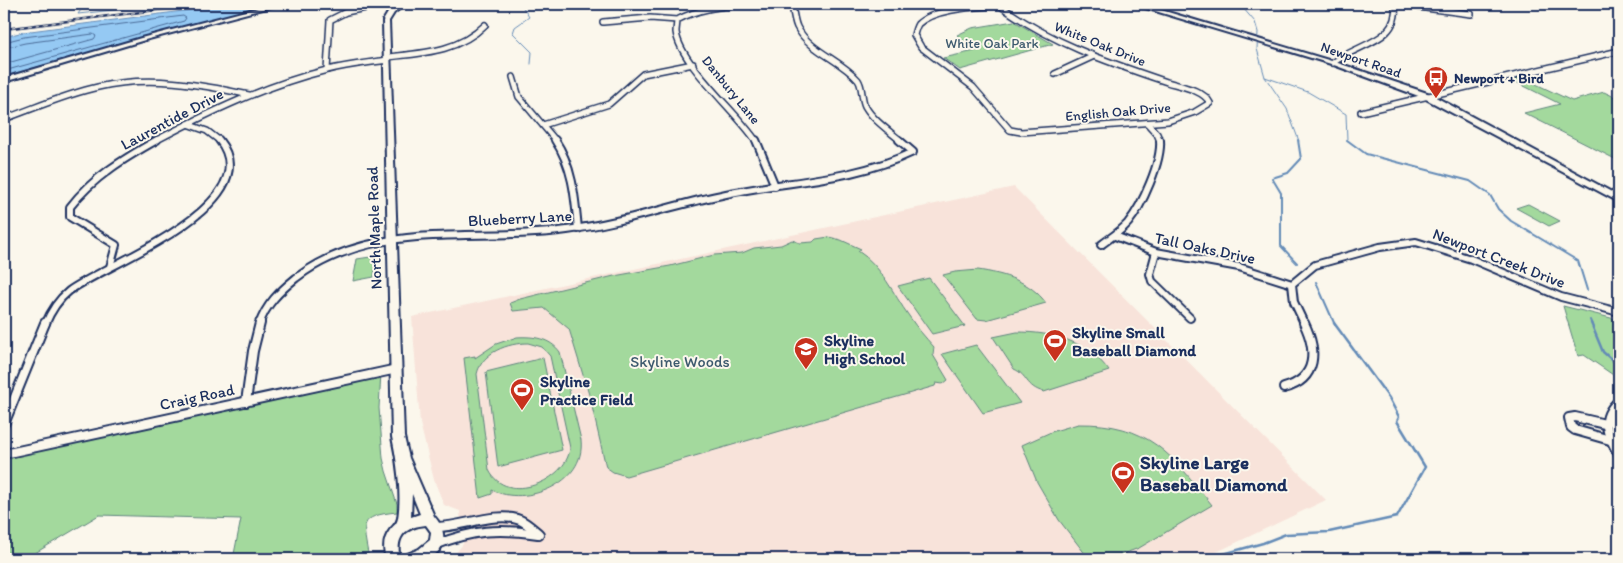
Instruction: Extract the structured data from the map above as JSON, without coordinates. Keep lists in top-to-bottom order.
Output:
{
  "streets": {
    "street": [
      "White Oak Drive",
      "Newport Road",
      "Danbury Lane",
      "English Oak Drive",
      "Laurentide Drive",
      "Blueberry Lane",
      "North Maple Road",
      "Tall Oaks Drive",
      "Newport Creek Drive",
      "Craig Road"
    ]
  },
  "crossings": [
    ["White Oak Drive", "English Oak Drive"],
    ["Danbury Lane", "Blueberry Lane"],
    ["Laurentide Drive", "North Maple Road"],
    ["Blueberry Lane", "North Maple Road"],
    ["Blueberry Lane", "Craig Road"],
    ["North Maple Road", "Craig Road"],
    ["Tall Oaks Drive", "Newport Creek Drive"]
  ],
  "parks": ["White Oak Park", "Skyline Woods"],
  "places": {
    "bus stop": ["Newport + Bird"],
    "sports": ["Skyline Small Baseball Diamond", "Skyline Practice Field", "Skyline Large Baseball Diamond"],
    "school or university": ["Skyline High School"]
  }
}
